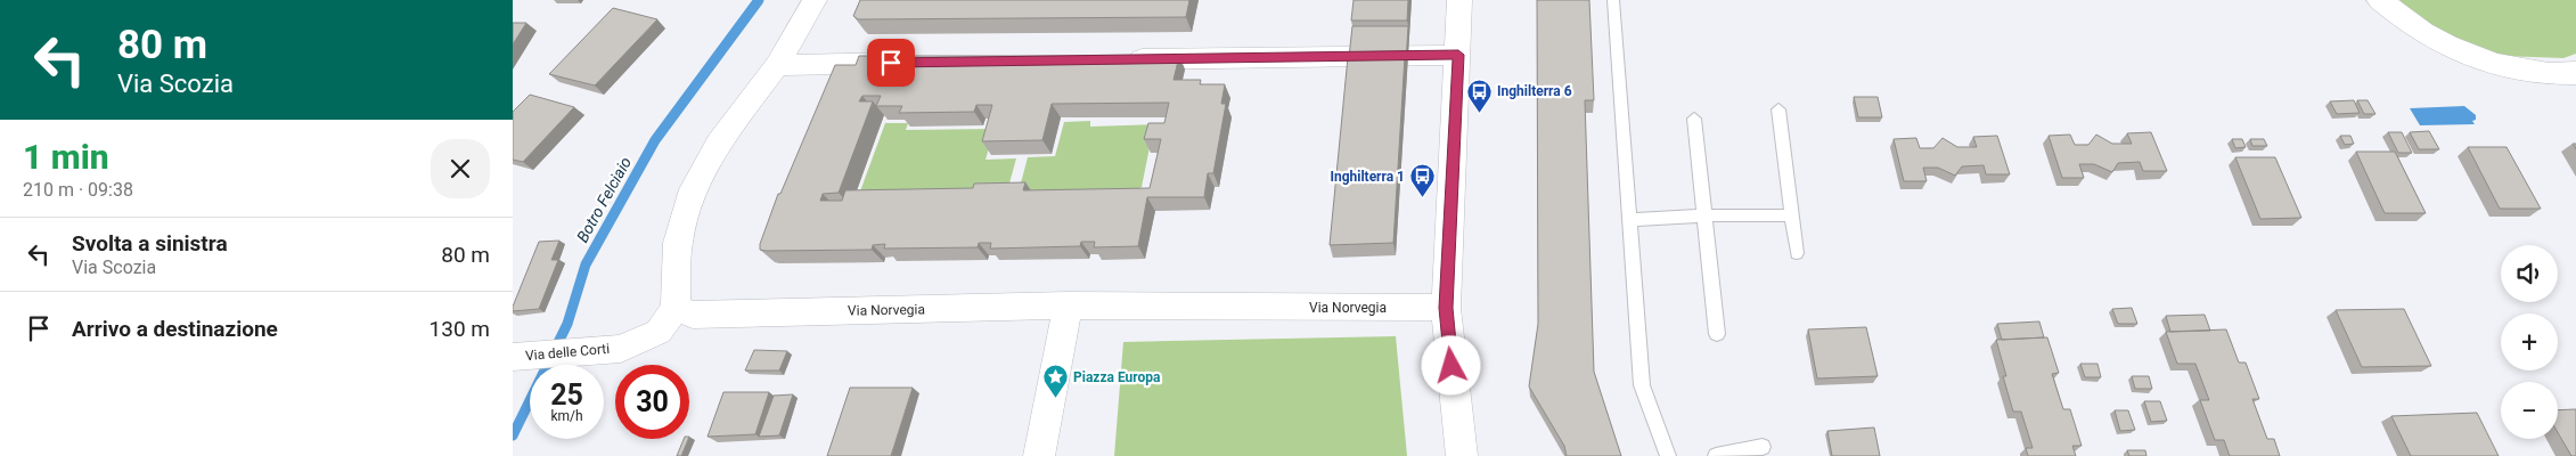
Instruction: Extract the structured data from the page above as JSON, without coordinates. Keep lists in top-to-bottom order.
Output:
{
  "streets": {
    "street": ["Via Norvegia", "Via delle Corti"]
  },
  "crossings": [
    ["Via Norvegia", "Via delle Corti"]
  ],
  "water": ["Botro Felciaio"],
  "places": {
    "bus stop": ["Inghilterra 6", "Inghilterra 1"],
    "place": ["Piazza Europa"]
  },
  "page": {
    "turn": ["80 m", "Via Scozia"],
    "heading": ["1 min", "210 m · 09:38"],
    "list": [
      {
        "name": "Svolta a sinistra",
        "note": "Via Scozia",
        "value": "80 m"
      },
      {
        "name": "Arrivo a destinazione",
        "value": "130 m"
      }
    ],
    "map_buttons": ["+", "−"],
    "speed": "25 km/h",
    "limit": "30"
  }
}
